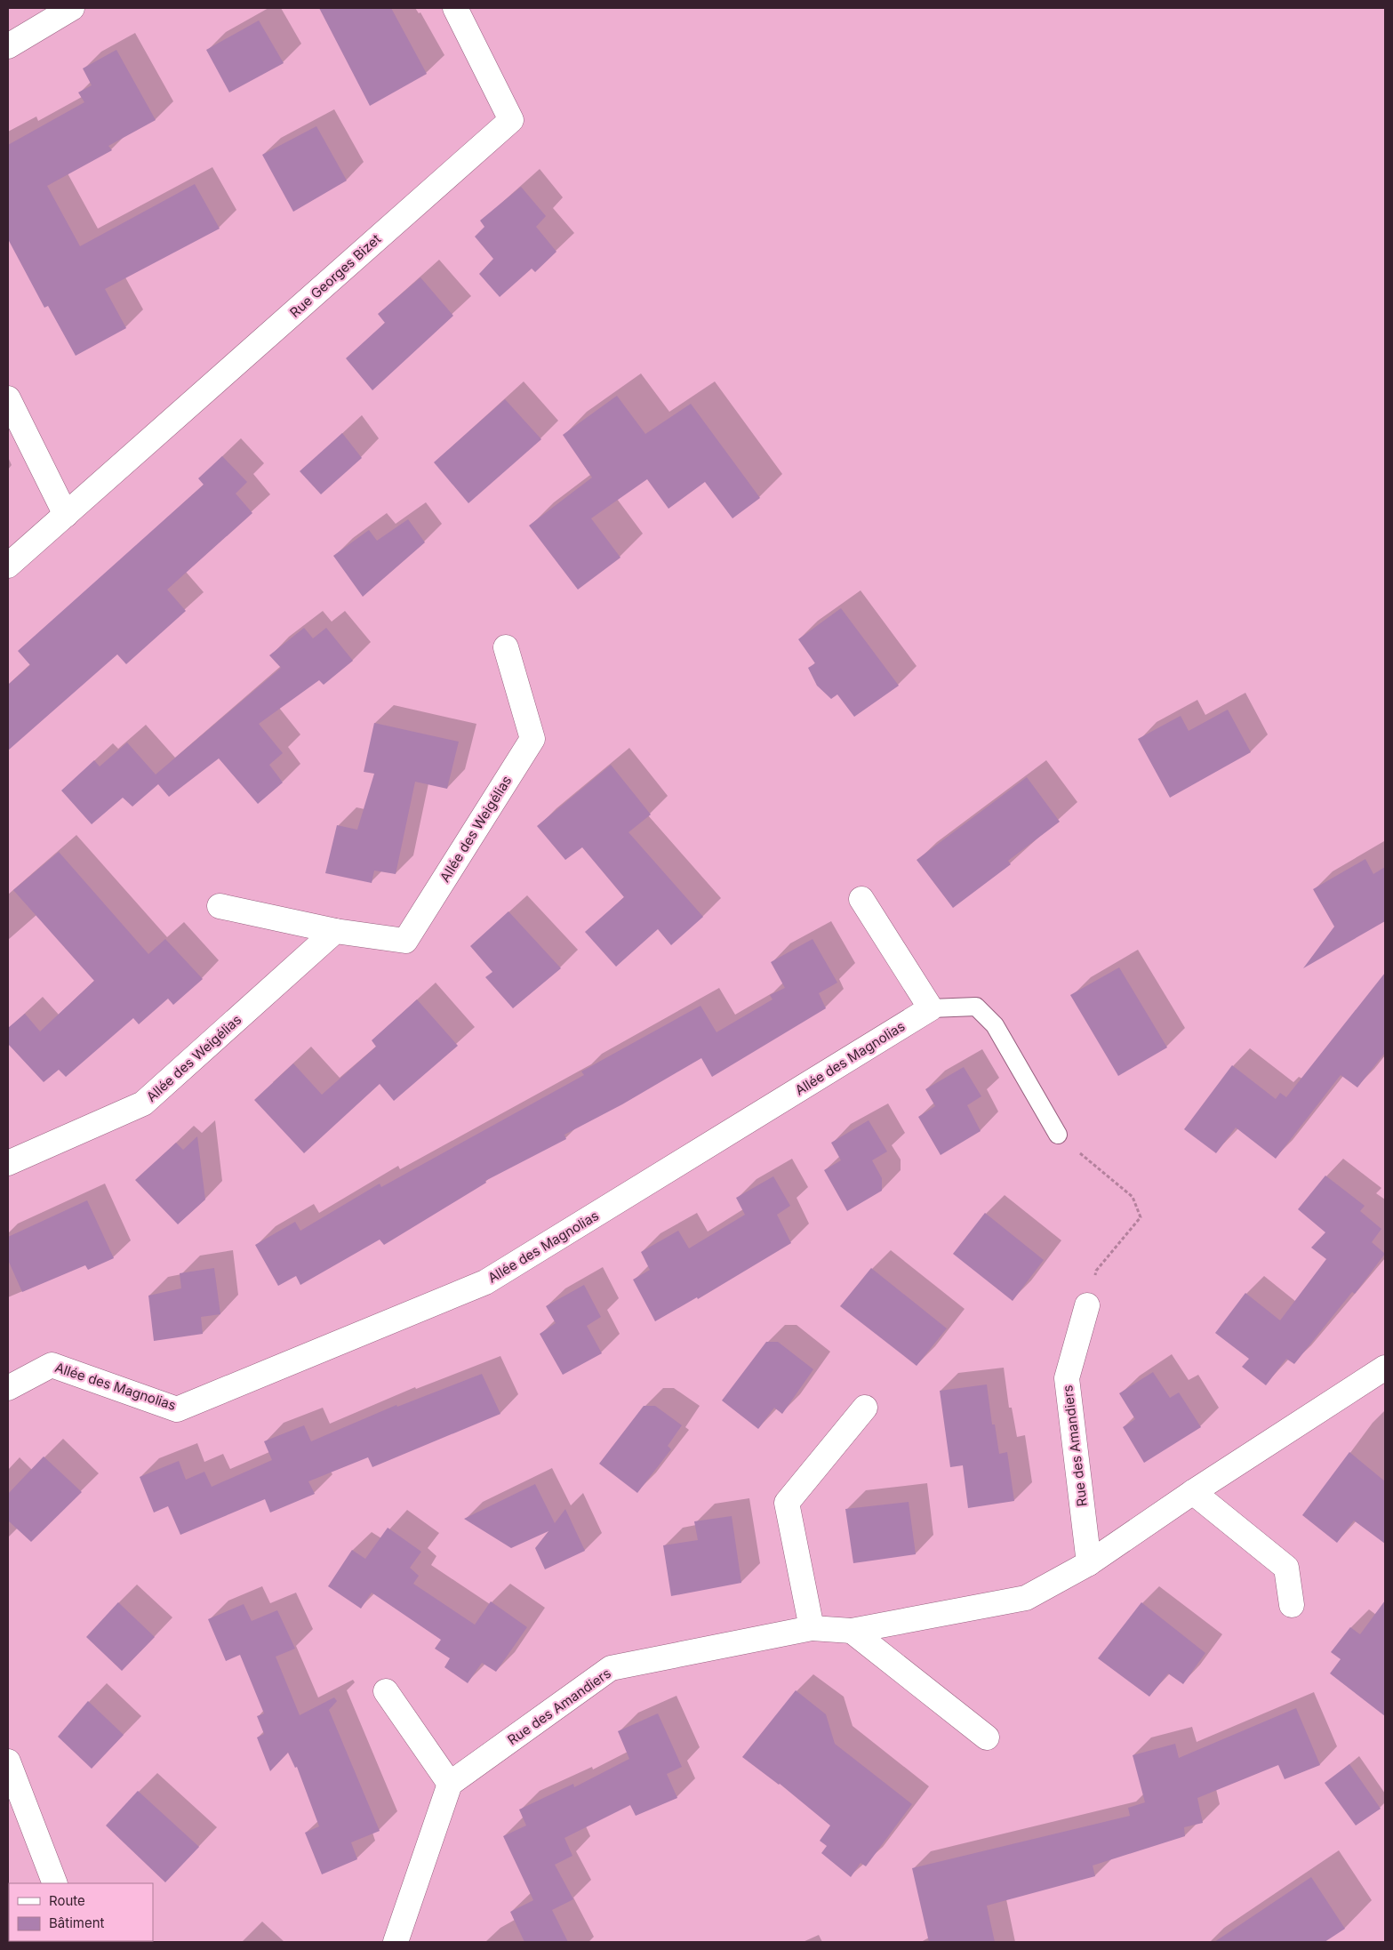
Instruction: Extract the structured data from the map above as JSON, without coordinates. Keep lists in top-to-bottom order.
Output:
{
  "streets": {
    "street": [
      "Rue Georges Bizet",
      "Allée des Weigélias",
      "Allée des Magnolias",
      "Rue des Amandiers"
    ]
  },
  "legend": ["Route", "Bâtiment"]
}
